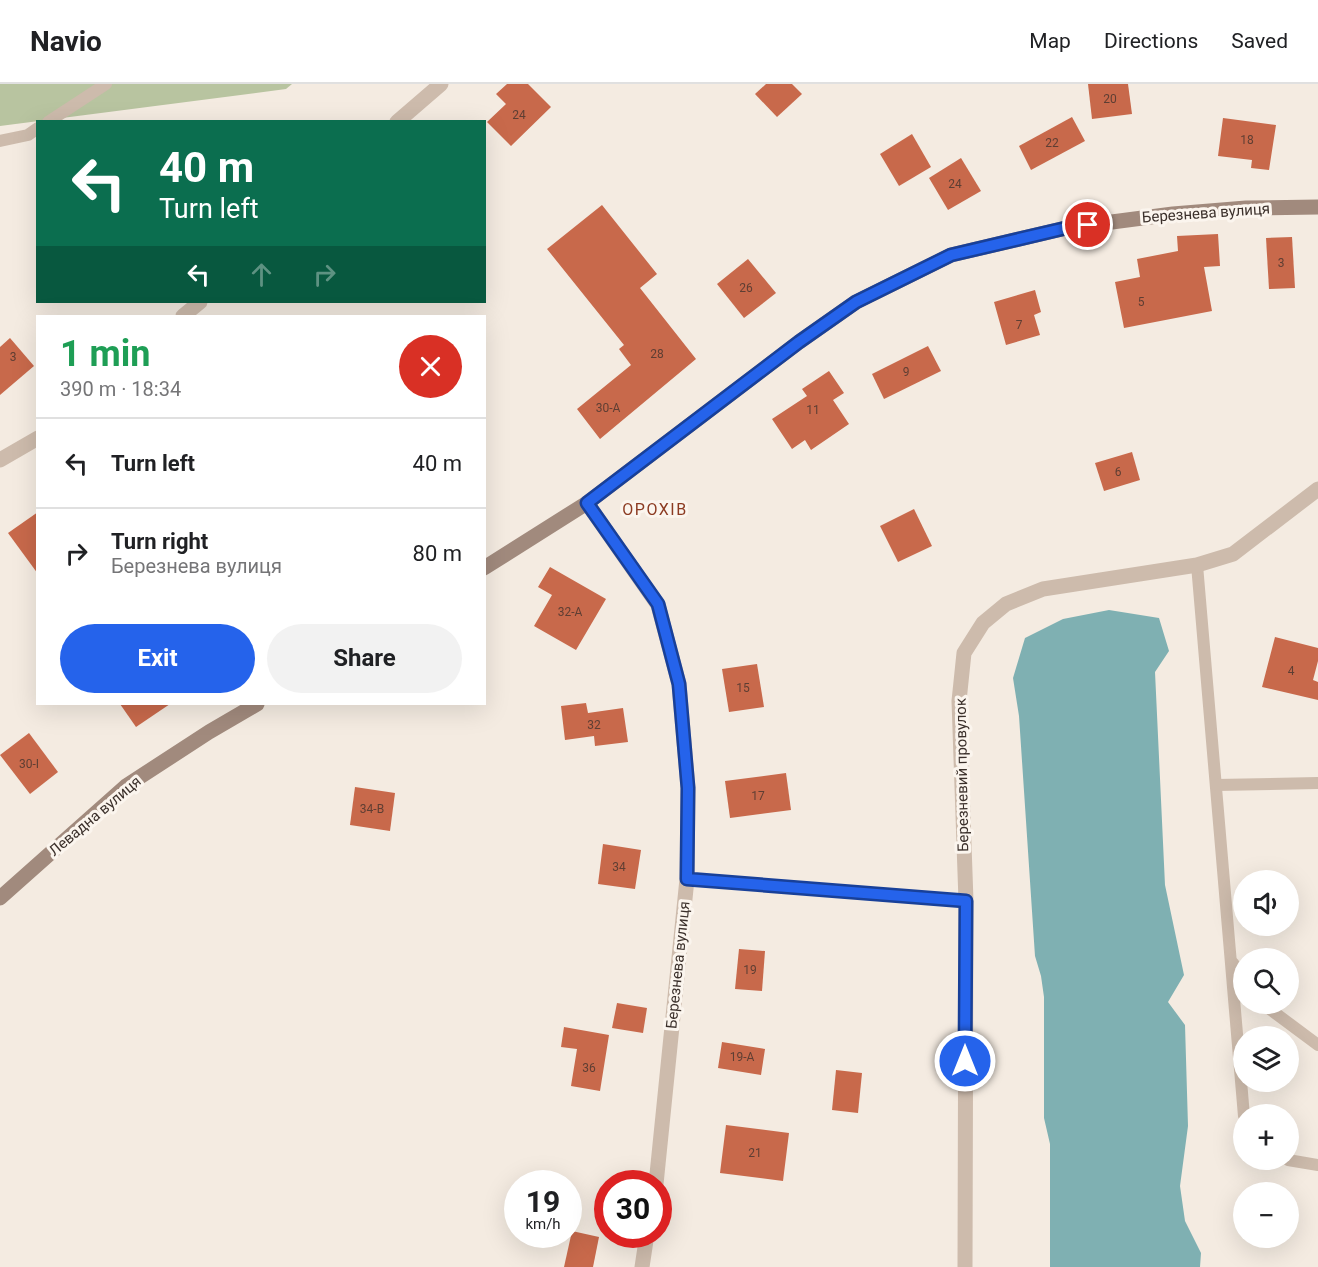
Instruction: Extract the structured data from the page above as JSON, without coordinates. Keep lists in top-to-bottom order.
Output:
{
  "streets": {
    "street": ["Березнева вулиця", "Березневий провулок", "Левадна вулиця"]
  },
  "districts": ["ОРОХІВ"],
  "house_numbers": [
    "20",
    "24",
    "18",
    "22",
    "24",
    "3",
    "26",
    "5",
    "7",
    "28",
    "3",
    "9",
    "30-А",
    "11",
    "6",
    "32-А",
    "4",
    "15",
    "32",
    "30-І",
    "17",
    "34-В",
    "34",
    "19",
    "19-А",
    "36",
    "21"
  ],
  "page": {
    "header": "Navio",
    "nav": ["Map", "Directions", "Saved"],
    "turn": ["40 m", "Turn left"],
    "heading": ["1 min", "390 m · 18:34"],
    "list": [
      {
        "name": "Turn left",
        "value": "40 m"
      },
      {
        "name": "Turn right",
        "note": "Березнева вулиця",
        "value": "80 m"
      }
    ],
    "buttons": ["Exit", "Share"],
    "map_buttons": ["+", "−"],
    "speed": "19 km/h",
    "limit": "30"
  }
}
